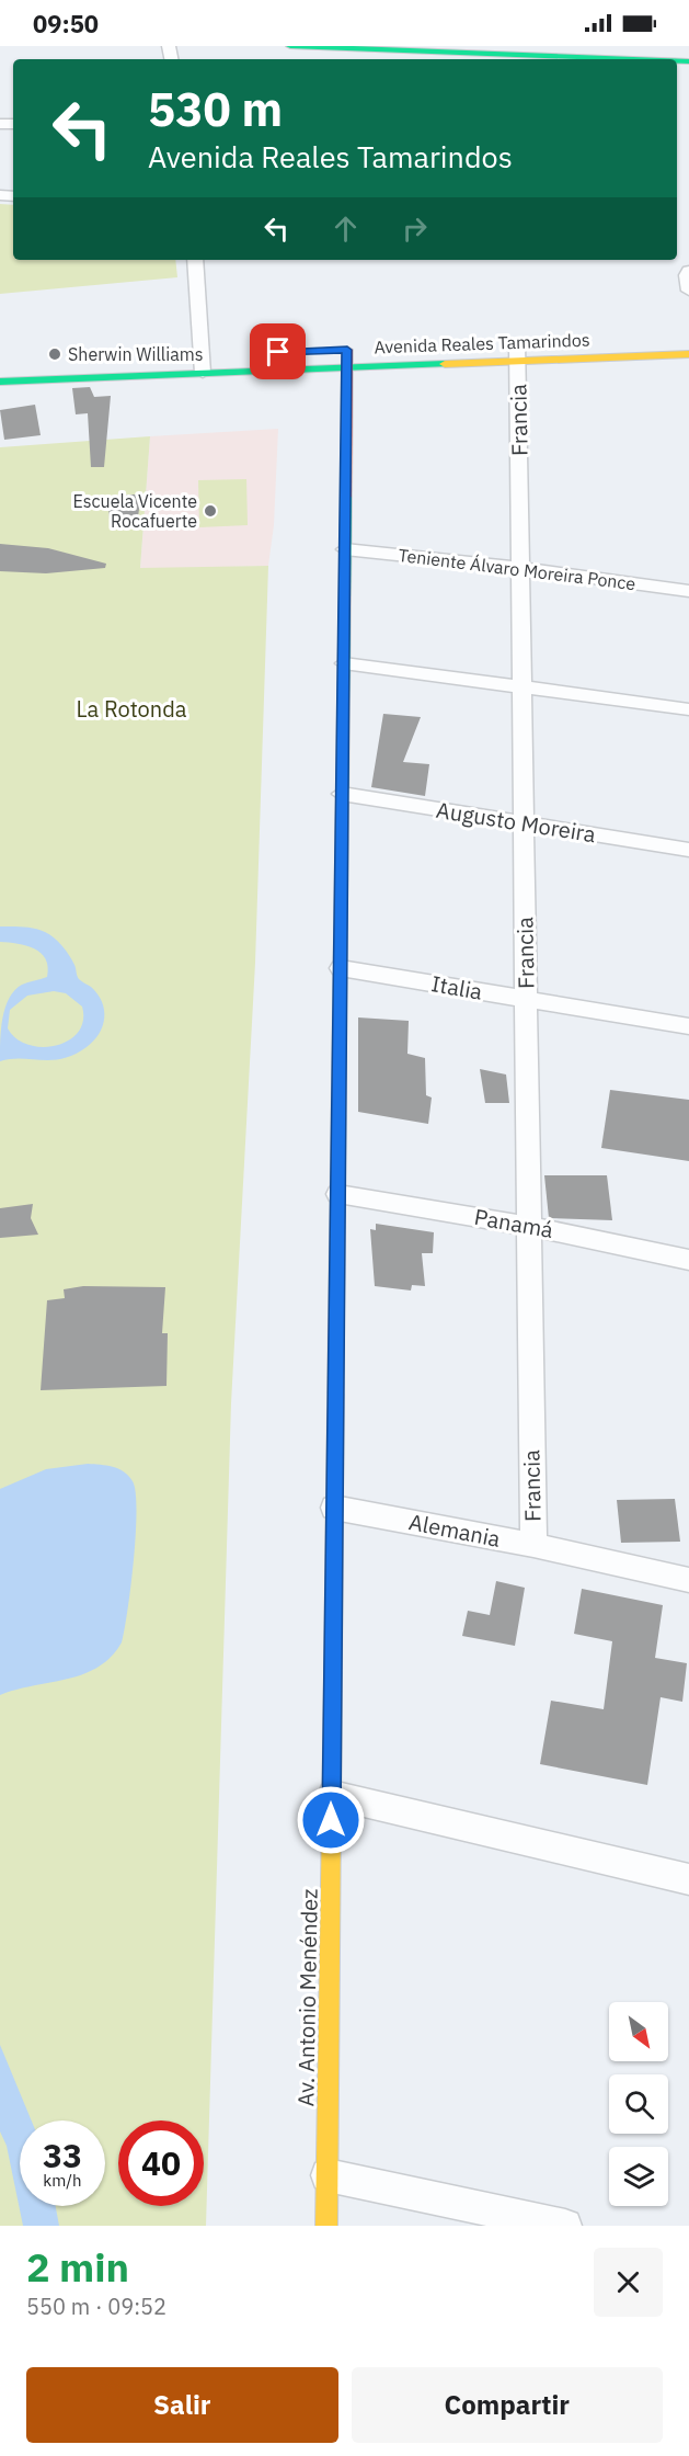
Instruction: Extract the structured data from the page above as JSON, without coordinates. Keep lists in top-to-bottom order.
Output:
{
  "streets": {
    "street": [
      "Avenida Reales Tamarindos",
      "Francia",
      "Teniente Álvaro Moreira Ponce",
      "Augusto Moreira",
      "Italia",
      "Panamá",
      "Alemania",
      "Av. Antonio Menéndez"
    ]
  },
  "crossings": [
    ["Avenida Reales Tamarindos", "Francia"],
    ["Avenida Reales Tamarindos", "Av. Antonio Menéndez"],
    ["Francia", "Teniente Álvaro Moreira Ponce"],
    ["Francia", "Augusto Moreira"],
    ["Francia", "Italia"],
    ["Francia", "Panamá"],
    ["Francia", "Alemania"],
    ["Teniente Álvaro Moreira Ponce", "Av. Antonio Menéndez"],
    ["Augusto Moreira", "Av. Antonio Menéndez"],
    ["Italia", "Av. Antonio Menéndez"],
    ["Panamá", "Av. Antonio Menéndez"],
    ["Alemania", "Av. Antonio Menéndez"]
  ],
  "parks": ["La Rotonda"],
  "places": ["Sherwin Williams", "Escuela Vicente Rocafuerte"],
  "north": "bottom right",
  "page": {
    "status": "09:50",
    "turn": ["530 m", "Avenida Reales Tamarindos"],
    "speed": "33 km/h",
    "limit": "40",
    "heading": ["2 min", "550 m · 09:52"],
    "buttons": ["Salir", "Compartir"]
  }
}
